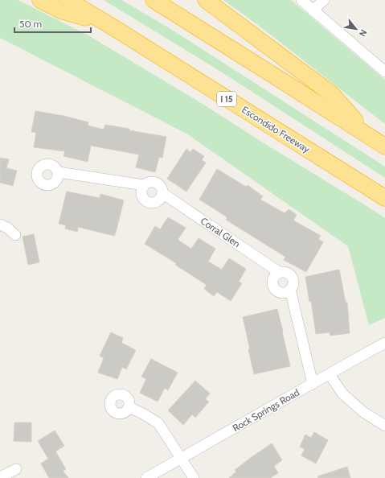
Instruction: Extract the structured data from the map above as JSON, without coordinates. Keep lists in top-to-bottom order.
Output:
{
  "streets": {
    "highway": ["I 15", "Escondido Freeway"],
    "street": ["Corral Glen", "Rock Springs Road"]
  },
  "crossings": [
    ["Corral Glen", "Rock Springs Road"]
  ],
  "scale_bar": "50 m",
  "north": "bottom right"
}
